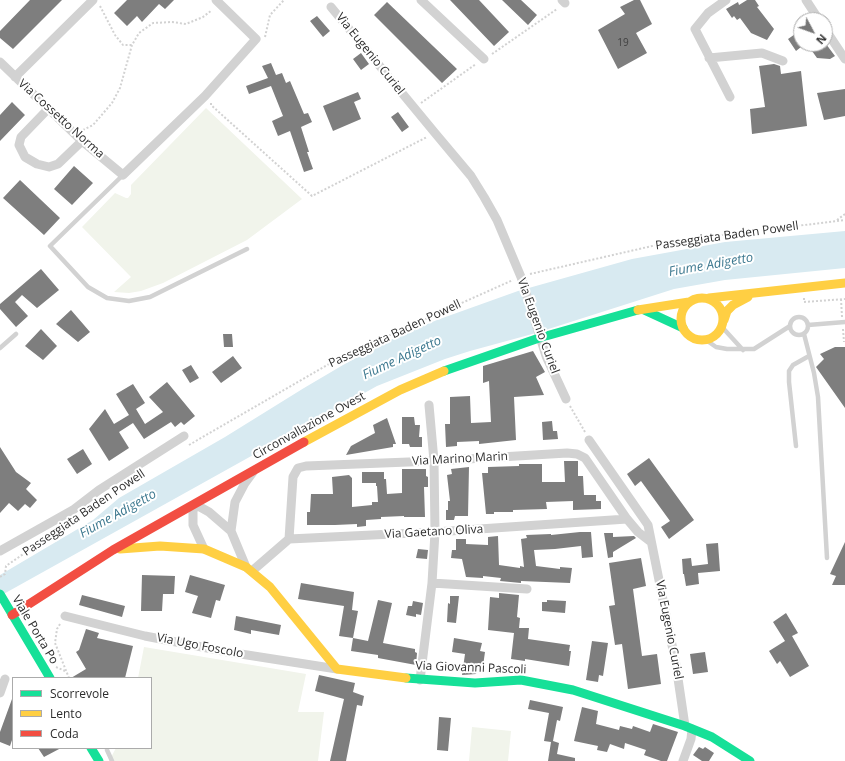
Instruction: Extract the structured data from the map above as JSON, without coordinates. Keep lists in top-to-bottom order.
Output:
{
  "streets": {
    "main road": ["Circonvallazione Ovest", "Viale Porta Po", "Via Giovanni Pascoli"],
    "street": [
      "Via Eugenio Curiel",
      "Via Cossetto Norma",
      "Via Marino Marin",
      "Via Gaetano Oliva",
      "Via Ugo Foscolo"
    ],
    "path": ["Passeggiata Baden Powell"]
  },
  "crossings": [
    ["Via Eugenio Curiel", "Passeggiata Baden Powell"],
    ["Via Eugenio Curiel", "Circonvallazione Ovest"],
    ["Via Eugenio Curiel", "Via Marino Marin"],
    ["Via Eugenio Curiel", "Via Giovanni Pascoli"],
    ["Circonvallazione Ovest", "Viale Porta Po"],
    ["Via Marino Marin", "Via Gaetano Oliva"],
    ["Via Ugo Foscolo", "Via Giovanni Pascoli"]
  ],
  "water": ["Fiume Adigetto"],
  "house_numbers": ["19"],
  "legend": ["Scorrevole", "Lento", "Coda"],
  "north": "bottom right"
}
